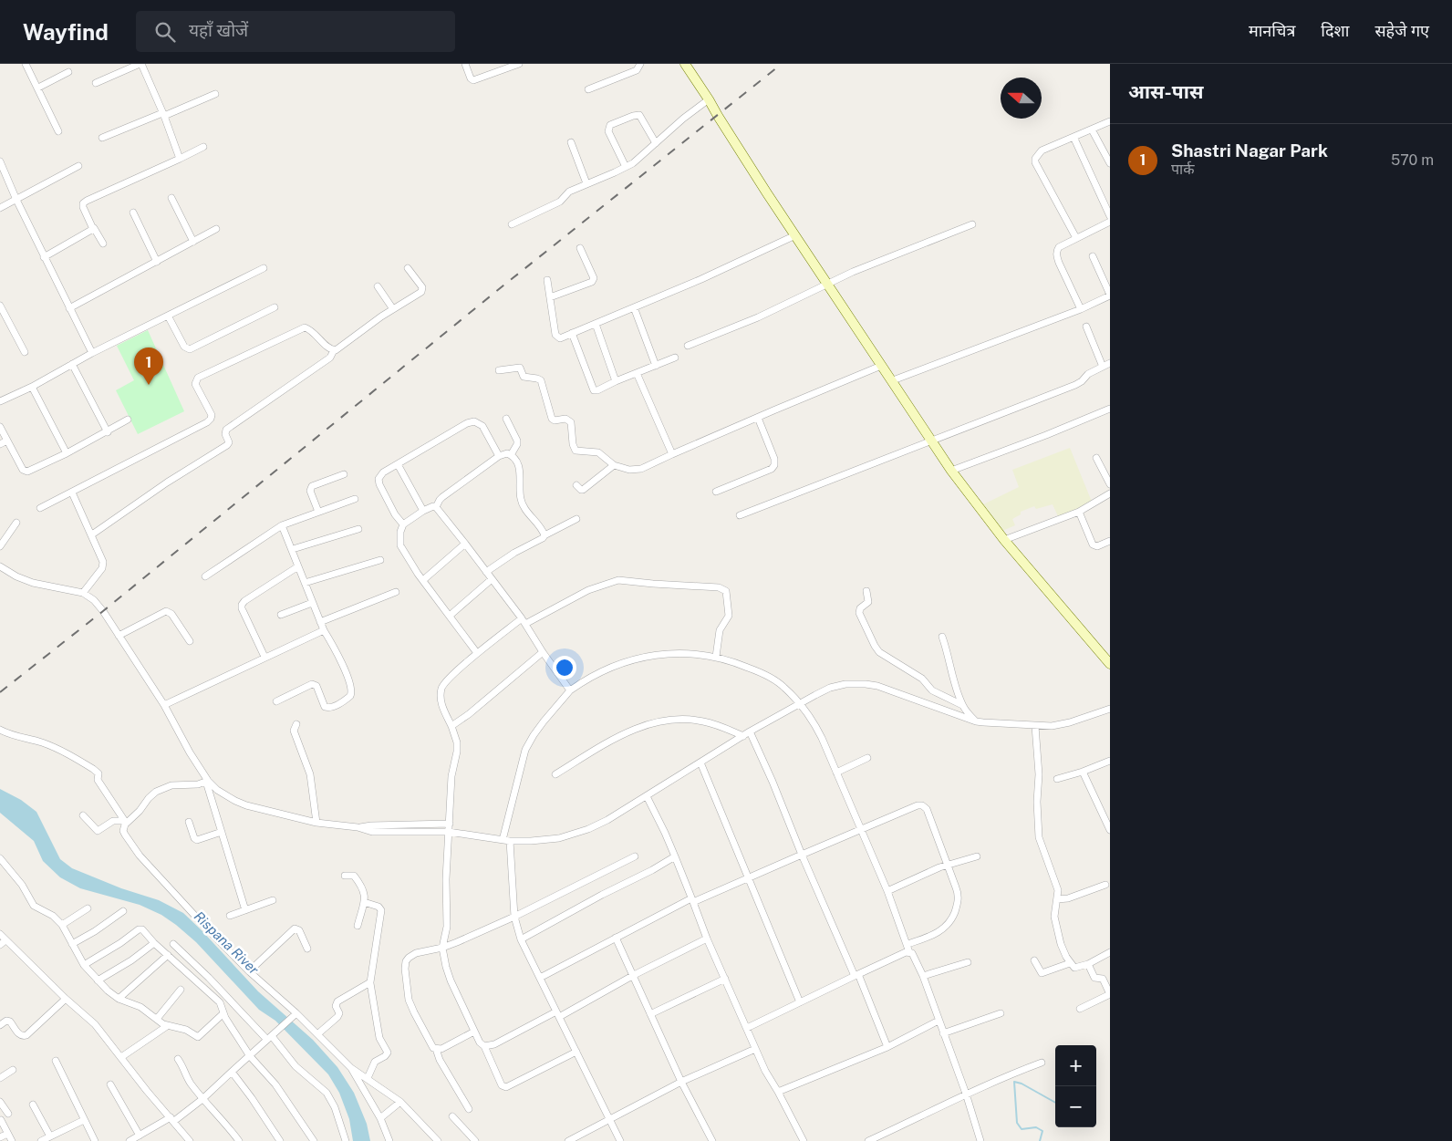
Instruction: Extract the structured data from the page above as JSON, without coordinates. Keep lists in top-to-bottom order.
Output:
{
  "water": ["Rispana River"],
  "north": "left",
  "page": {
    "header": "Wayfind",
    "search": "यहाँ खोजें",
    "nav": ["मानचित्र", "दिशा", "सहेजे गए"],
    "heading": "आस-पास",
    "list": [
      {
        "mark": "1",
        "name": "Shastri Nagar Park",
        "note": "पार्क",
        "value": "570 m"
      }
    ],
    "pins": "1",
    "map_buttons": ["+", "−"]
  }
}
